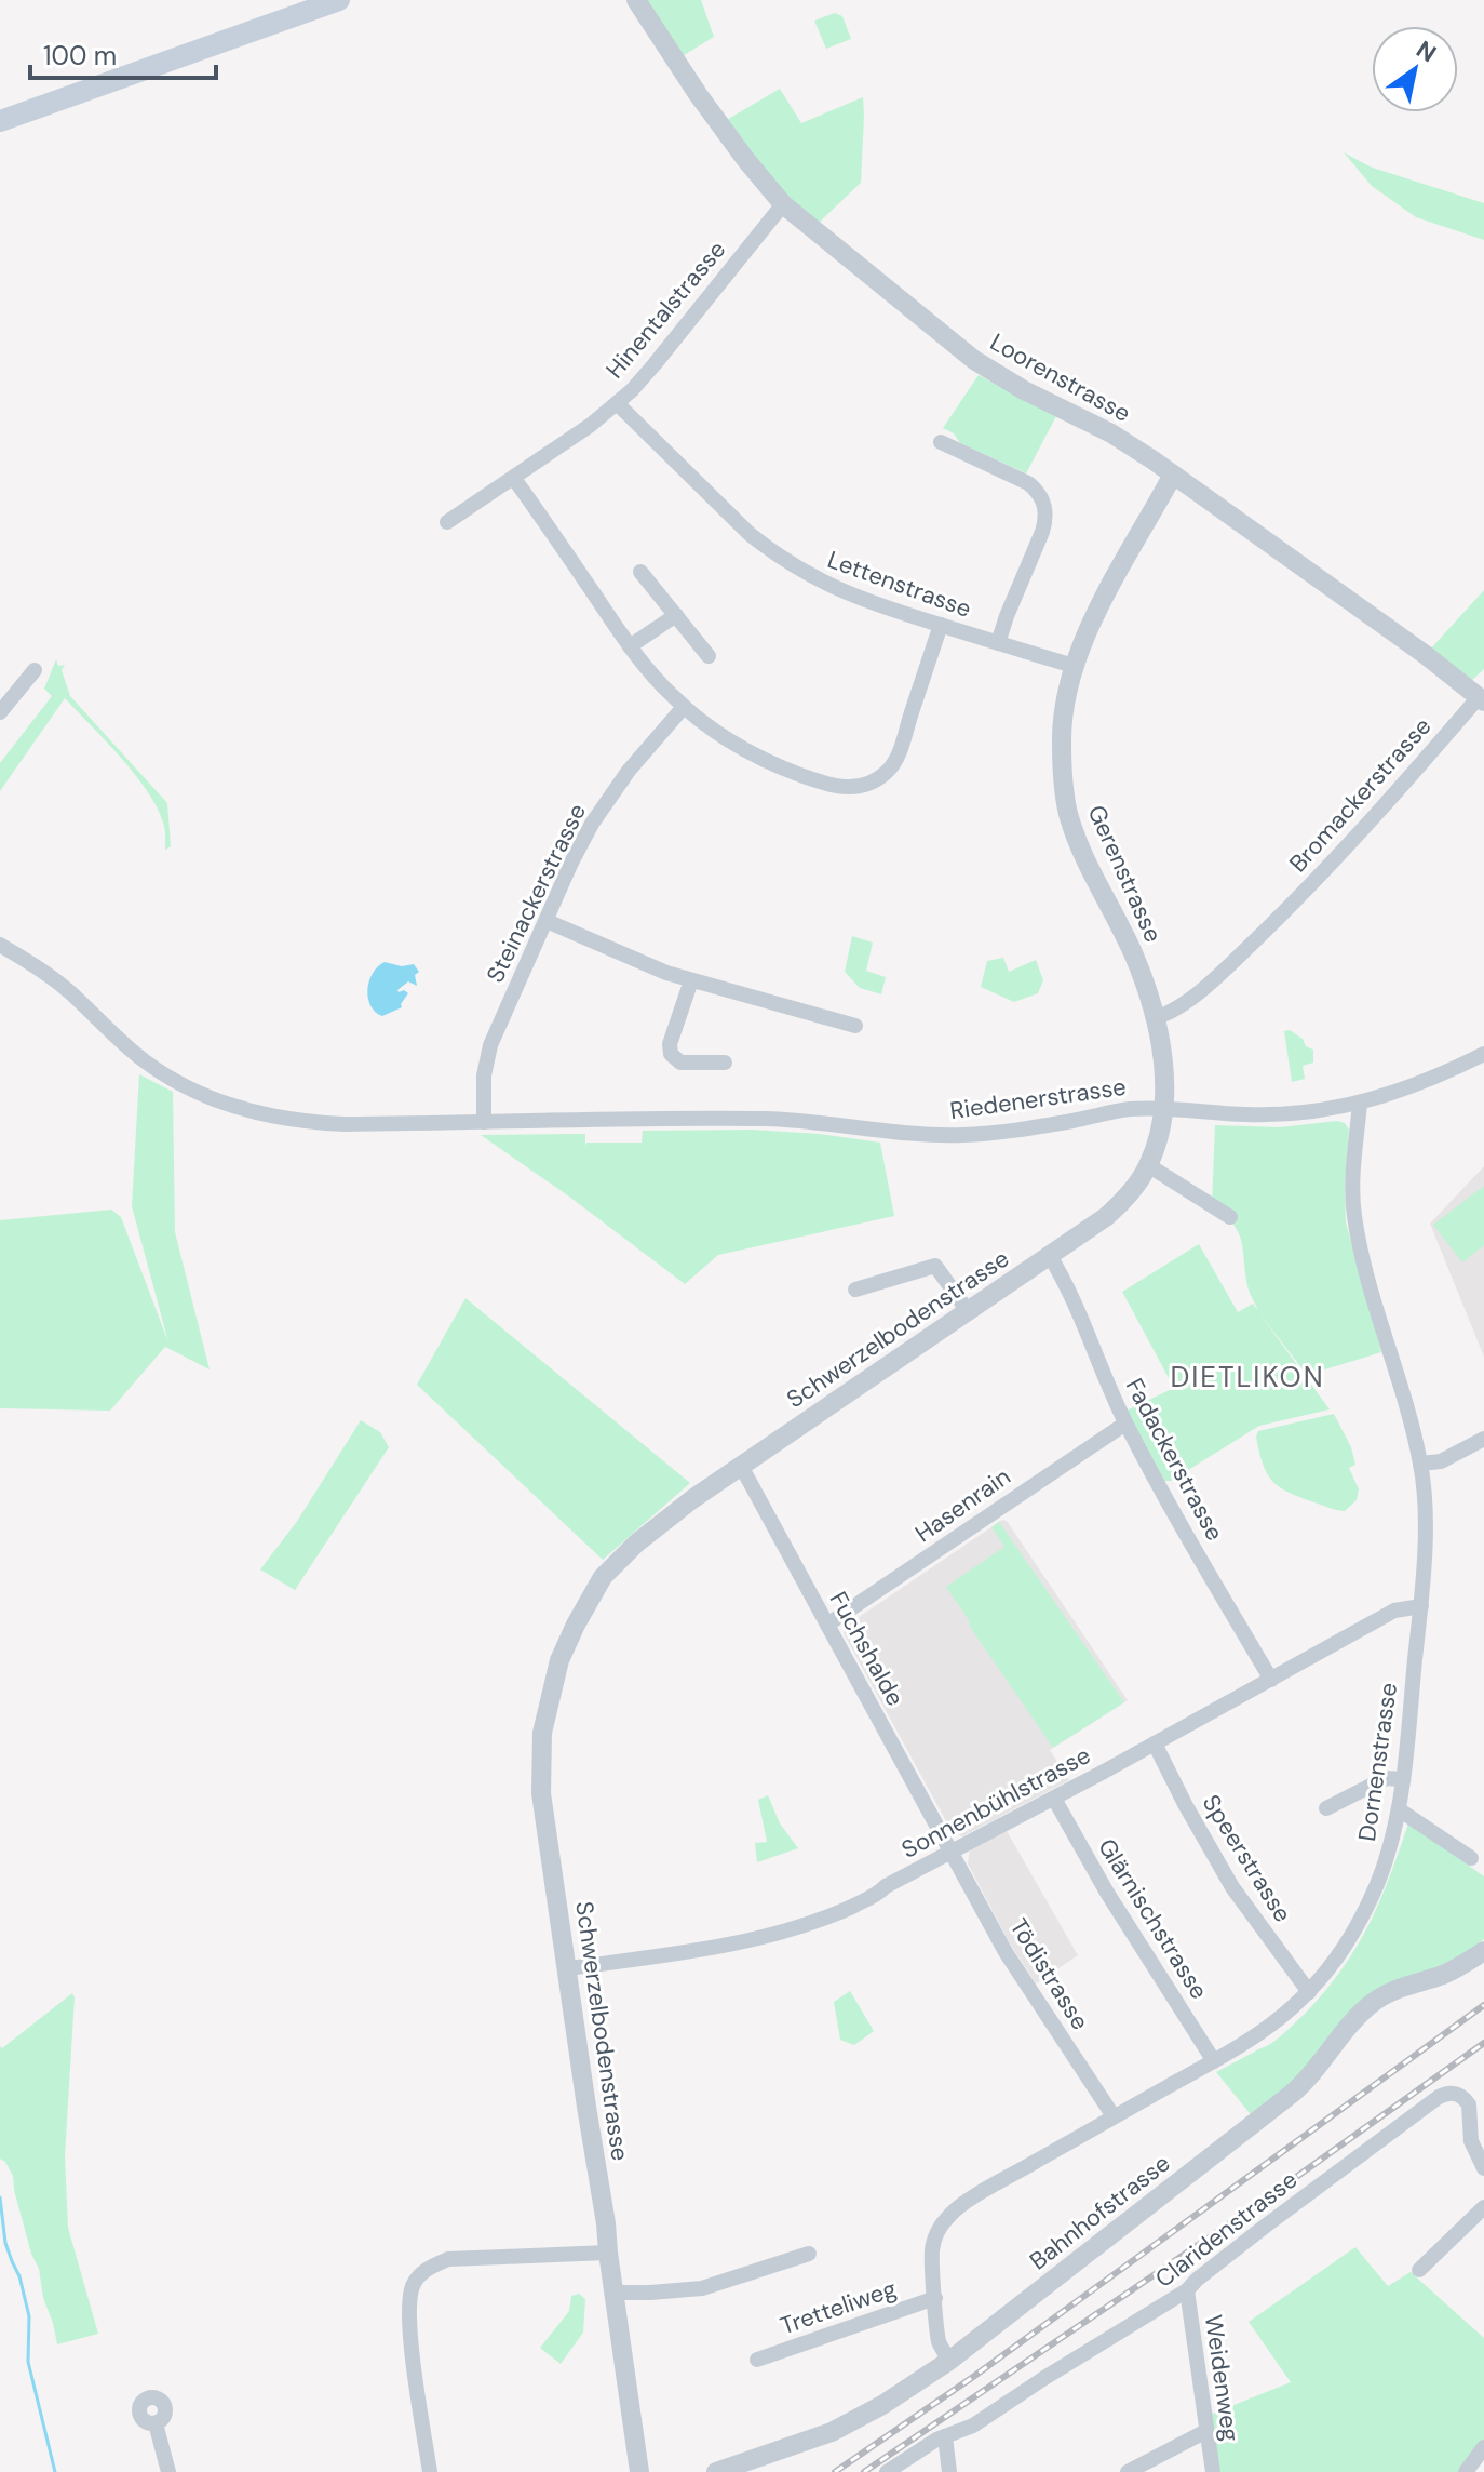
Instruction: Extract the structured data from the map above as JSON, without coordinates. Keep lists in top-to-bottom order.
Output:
{
  "streets": {
    "street": [
      "Hinentalstrasse",
      "Loorenstrasse",
      "Lettenstrasse",
      "Bromackerstrasse",
      "Gerenstrasse",
      "Steinackerstrasse",
      "Riedenerstrasse",
      "Schwerzelbodenstrasse",
      "Fadackerstrasse",
      "Hasenrain",
      "Fuchshalde",
      "Dornenstrasse",
      "Sonnenbühlstrasse",
      "Speerstrasse",
      "Glärnischstrasse",
      "Tödistrasse",
      "Bahnhofstrasse",
      "Claridenstrasse",
      "Tretteliweg",
      "Weidenweg"
    ]
  },
  "crossings": [
    ["Hinentalstrasse", "Loorenstrasse"],
    ["Hinentalstrasse", "Lettenstrasse"],
    ["Loorenstrasse", "Bromackerstrasse"],
    ["Loorenstrasse", "Gerenstrasse"],
    ["Lettenstrasse", "Gerenstrasse"],
    ["Bromackerstrasse", "Gerenstrasse"],
    ["Gerenstrasse", "Riedenerstrasse"],
    ["Gerenstrasse", "Schwerzelbodenstrasse"],
    ["Steinackerstrasse", "Riedenerstrasse"],
    ["Riedenerstrasse", "Schwerzelbodenstrasse"],
    ["Riedenerstrasse", "Dornenstrasse"],
    ["Schwerzelbodenstrasse", "Fadackerstrasse"],
    ["Schwerzelbodenstrasse", "Fuchshalde"],
    ["Schwerzelbodenstrasse", "Sonnenbühlstrasse"],
    ["Fadackerstrasse", "Hasenrain"],
    ["Fadackerstrasse", "Sonnenbühlstrasse"],
    ["Hasenrain", "Fuchshalde"],
    ["Fuchshalde", "Sonnenbühlstrasse"],
    ["Fuchshalde", "Tödistrasse"],
    ["Dornenstrasse", "Sonnenbühlstrasse"],
    ["Dornenstrasse", "Speerstrasse"],
    ["Dornenstrasse", "Glärnischstrasse"],
    ["Dornenstrasse", "Tödistrasse"],
    ["Dornenstrasse", "Bahnhofstrasse"],
    ["Dornenstrasse", "Tretteliweg"],
    ["Sonnenbühlstrasse", "Speerstrasse"],
    ["Sonnenbühlstrasse", "Glärnischstrasse"],
    ["Sonnenbühlstrasse", "Tödistrasse"],
    ["Claridenstrasse", "Weidenweg"]
  ],
  "districts": ["DIETLIKON"],
  "scale_bar": "100 m",
  "north": "top right"
}
